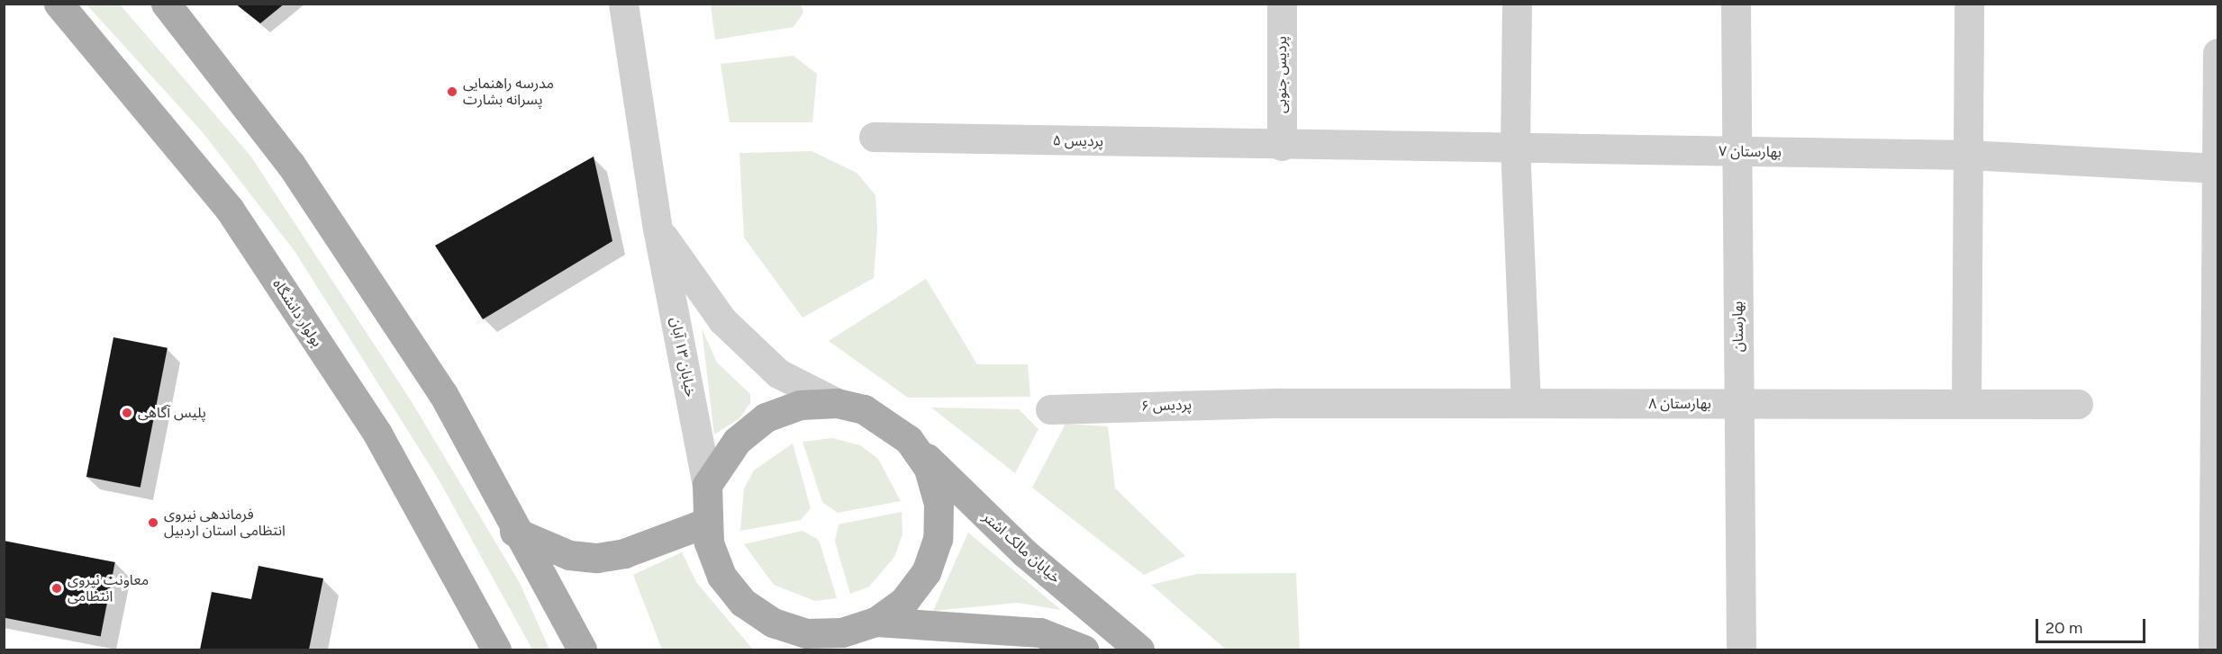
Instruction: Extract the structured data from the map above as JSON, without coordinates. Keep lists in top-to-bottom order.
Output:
{
  "streets": {
    "main road": ["بولوار دانشگاه", "خیابان مالک اشتر"],
    "street": [
      "پردیس جنوبی",
      "پردیس ۵",
      "بهارستان ۷",
      "بهارستان",
      "خیابان ۱۳ آبان",
      "بهارستان ۸",
      "پردیس ۶"
    ]
  },
  "crossings": [
    ["پردیس جنوبی", "پردیس ۵"],
    ["پردیس جنوبی", "بهارستان ۷"],
    ["پردیس ۵", "بهارستان ۷"],
    ["بهارستان ۷", "بهارستان"],
    ["بهارستان", "بهارستان ۸"],
    ["بهارستان ۸", "پردیس ۶"]
  ],
  "places": [
    "مدرسه راهنمایی پسرانه بشارت",
    "پلیس آگاهی",
    "فرماندهی نیروی انتظامی استان اردبیل",
    "معاونت نیروی انتظامی"
  ],
  "scale_bar": "20 m"
}
